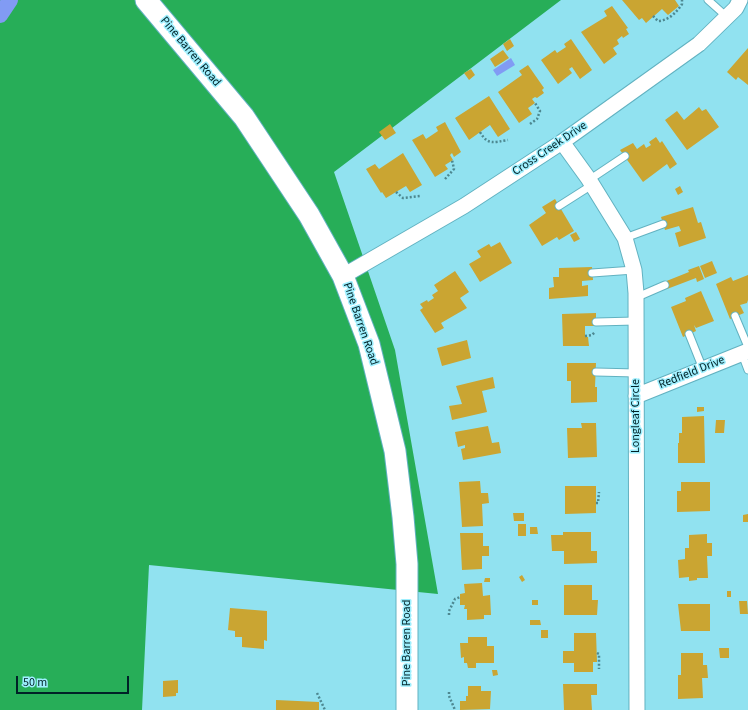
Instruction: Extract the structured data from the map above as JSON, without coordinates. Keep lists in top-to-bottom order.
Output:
{
  "streets": {
    "main road": ["Pine Barren Road"],
    "street": ["Cross Creek Drive", "Redfield Drive", "Longleaf Circle"]
  },
  "crossings": [
    ["Pine Barren Road", "Cross Creek Drive"],
    ["Cross Creek Drive", "Longleaf Circle"],
    ["Redfield Drive", "Longleaf Circle"]
  ],
  "scale_bar": "50 m"
}
